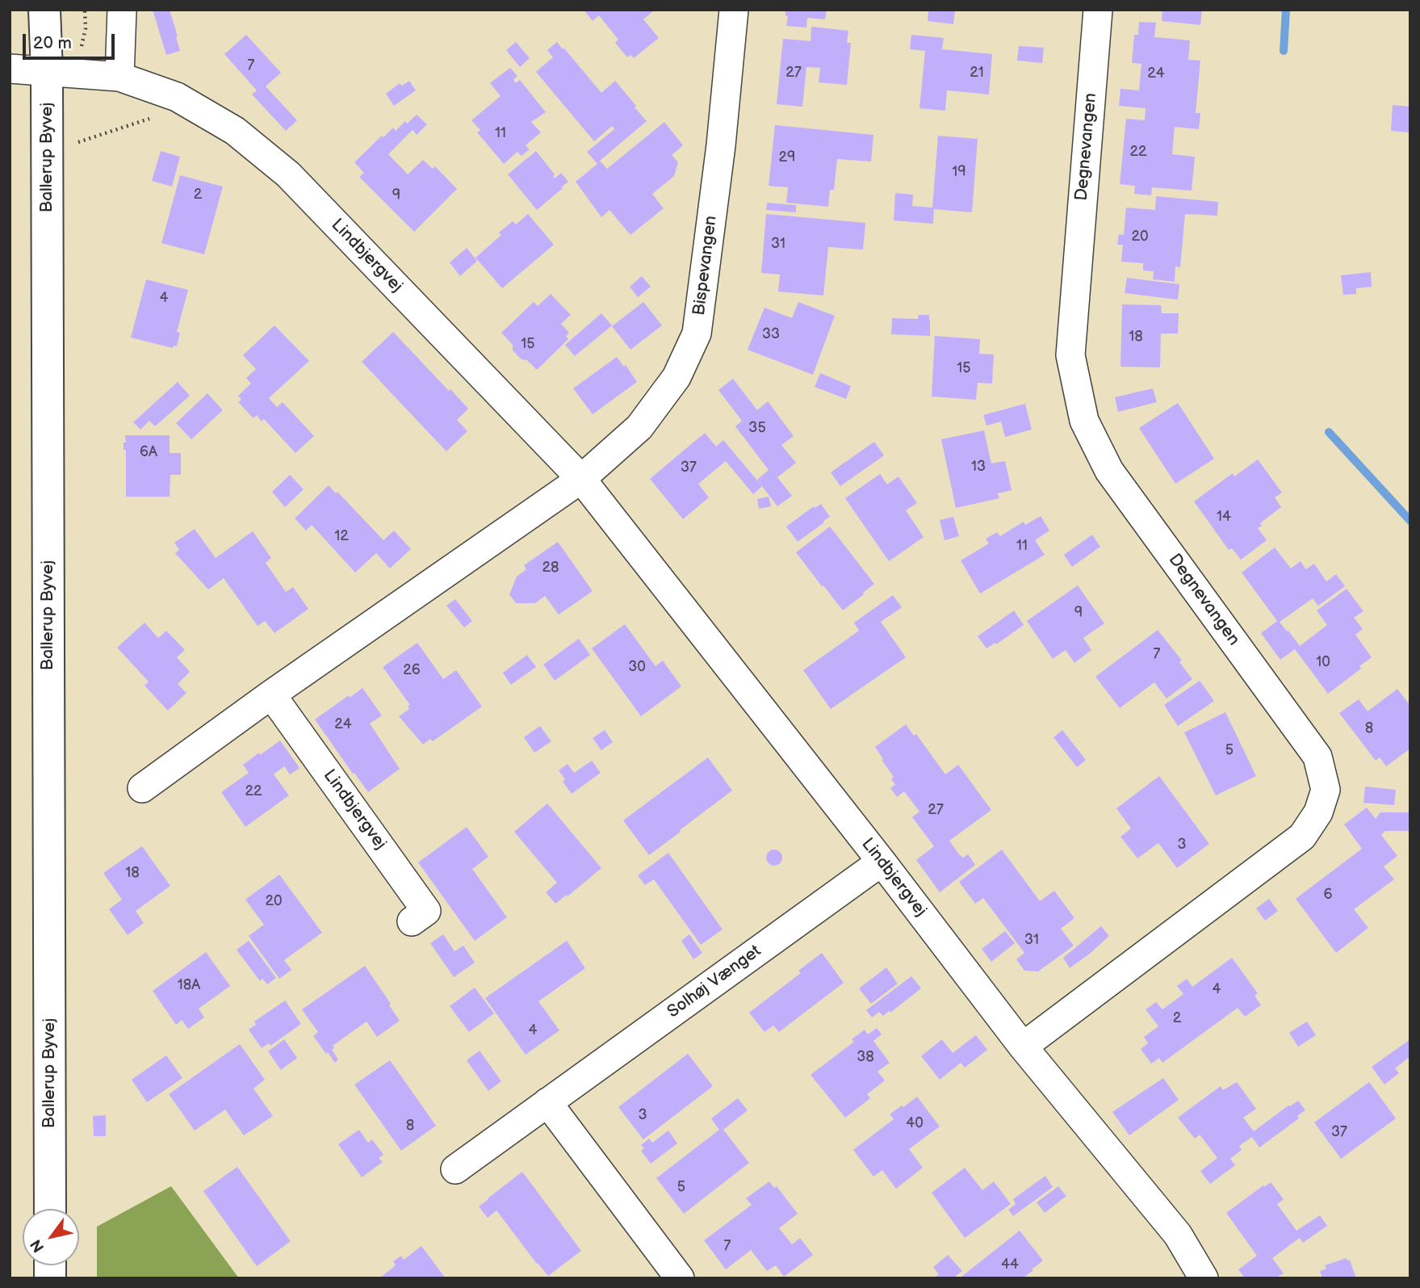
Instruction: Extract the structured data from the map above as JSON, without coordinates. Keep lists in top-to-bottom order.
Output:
{
  "streets": {
    "main road": ["Ballerup Byvej"],
    "street": [
      "Degnevangen",
      "Lindbjergvej",
      "Bispevangen",
      "Solhøj Vænget"
    ]
  },
  "crossings": [
    ["Degnevangen", "Lindbjergvej"],
    ["Ballerup Byvej", "Lindbjergvej"],
    ["Lindbjergvej", "Bispevangen"],
    ["Lindbjergvej", "Solhøj Vænget"]
  ],
  "house_numbers": [
    "7",
    "27",
    "21",
    "24",
    "11",
    "22",
    "29",
    "19",
    "2",
    "9",
    "20",
    "31",
    "4",
    "33",
    "18",
    "15",
    "15",
    "35",
    "6A",
    "13",
    "37",
    "14",
    "12",
    "11",
    "28",
    "9",
    "7",
    "10",
    "30",
    "26",
    "24",
    "8",
    "5",
    "22",
    "27",
    "3",
    "18",
    "6",
    "20",
    "31",
    "18A",
    "4",
    "2",
    "4",
    "38",
    "3",
    "40",
    "8",
    "37",
    "5",
    "7",
    "44"
  ],
  "scale_bar": "20 m",
  "north": "bottom left"
}
